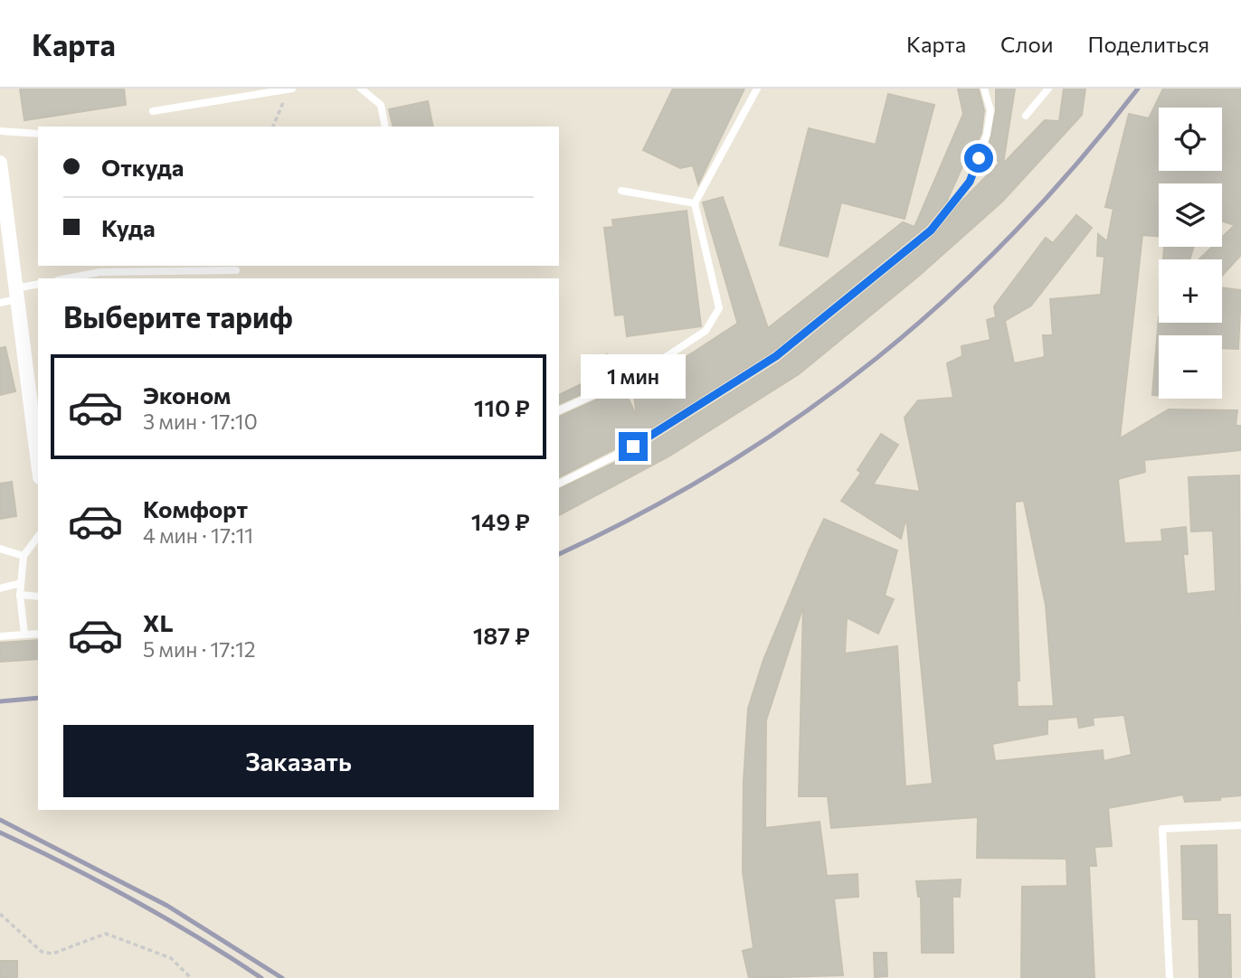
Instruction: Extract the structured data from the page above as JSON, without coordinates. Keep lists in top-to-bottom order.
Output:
{
  "page": {
    "header": "Карта",
    "nav": ["Карта", "Слои", "Поделиться"],
    "map_buttons": ["+", "−"],
    "banner": ["Откуда", "Куда"],
    "heading": "Выберите тариф",
    "bubble": "1 мин",
    "list": [
      {
        "name": "Эконом",
        "note": "3 мин · 17:10",
        "value": "110 ₽"
      },
      {
        "name": "Комфорт",
        "note": "4 мин · 17:11",
        "value": "149 ₽"
      },
      {
        "name": "XL",
        "note": "5 мин · 17:12",
        "value": "187 ₽"
      }
    ],
    "buttons": "Заказать"
  }
}
